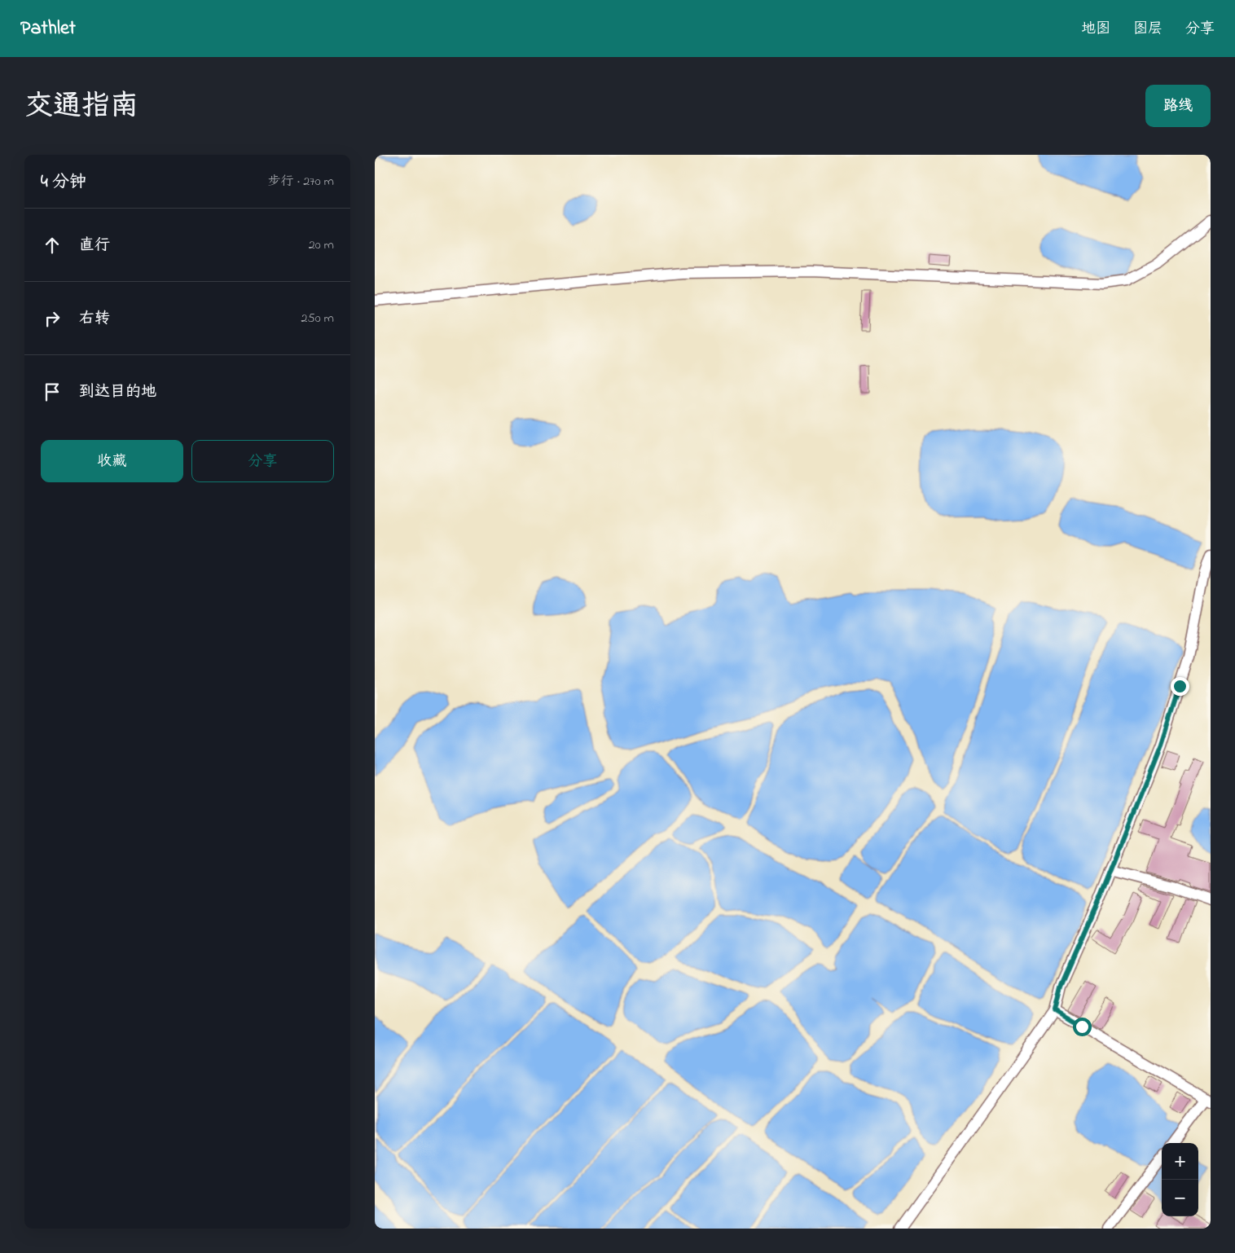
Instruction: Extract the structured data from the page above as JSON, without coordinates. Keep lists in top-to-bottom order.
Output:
{
  "page": {
    "header": "Pathlet",
    "nav": ["地图", "图层", "分享"],
    "title": "交通指南",
    "buttons": [
      "路线",
      ["收藏", "分享"]
    ],
    "heading": ["4 分钟", "步行 · 270 m"],
    "list": [
      ["直行", "20 m"],
      ["右转", "250 m"],
      "到达目的地"
    ],
    "map_buttons": ["+", "−"]
  }
}
